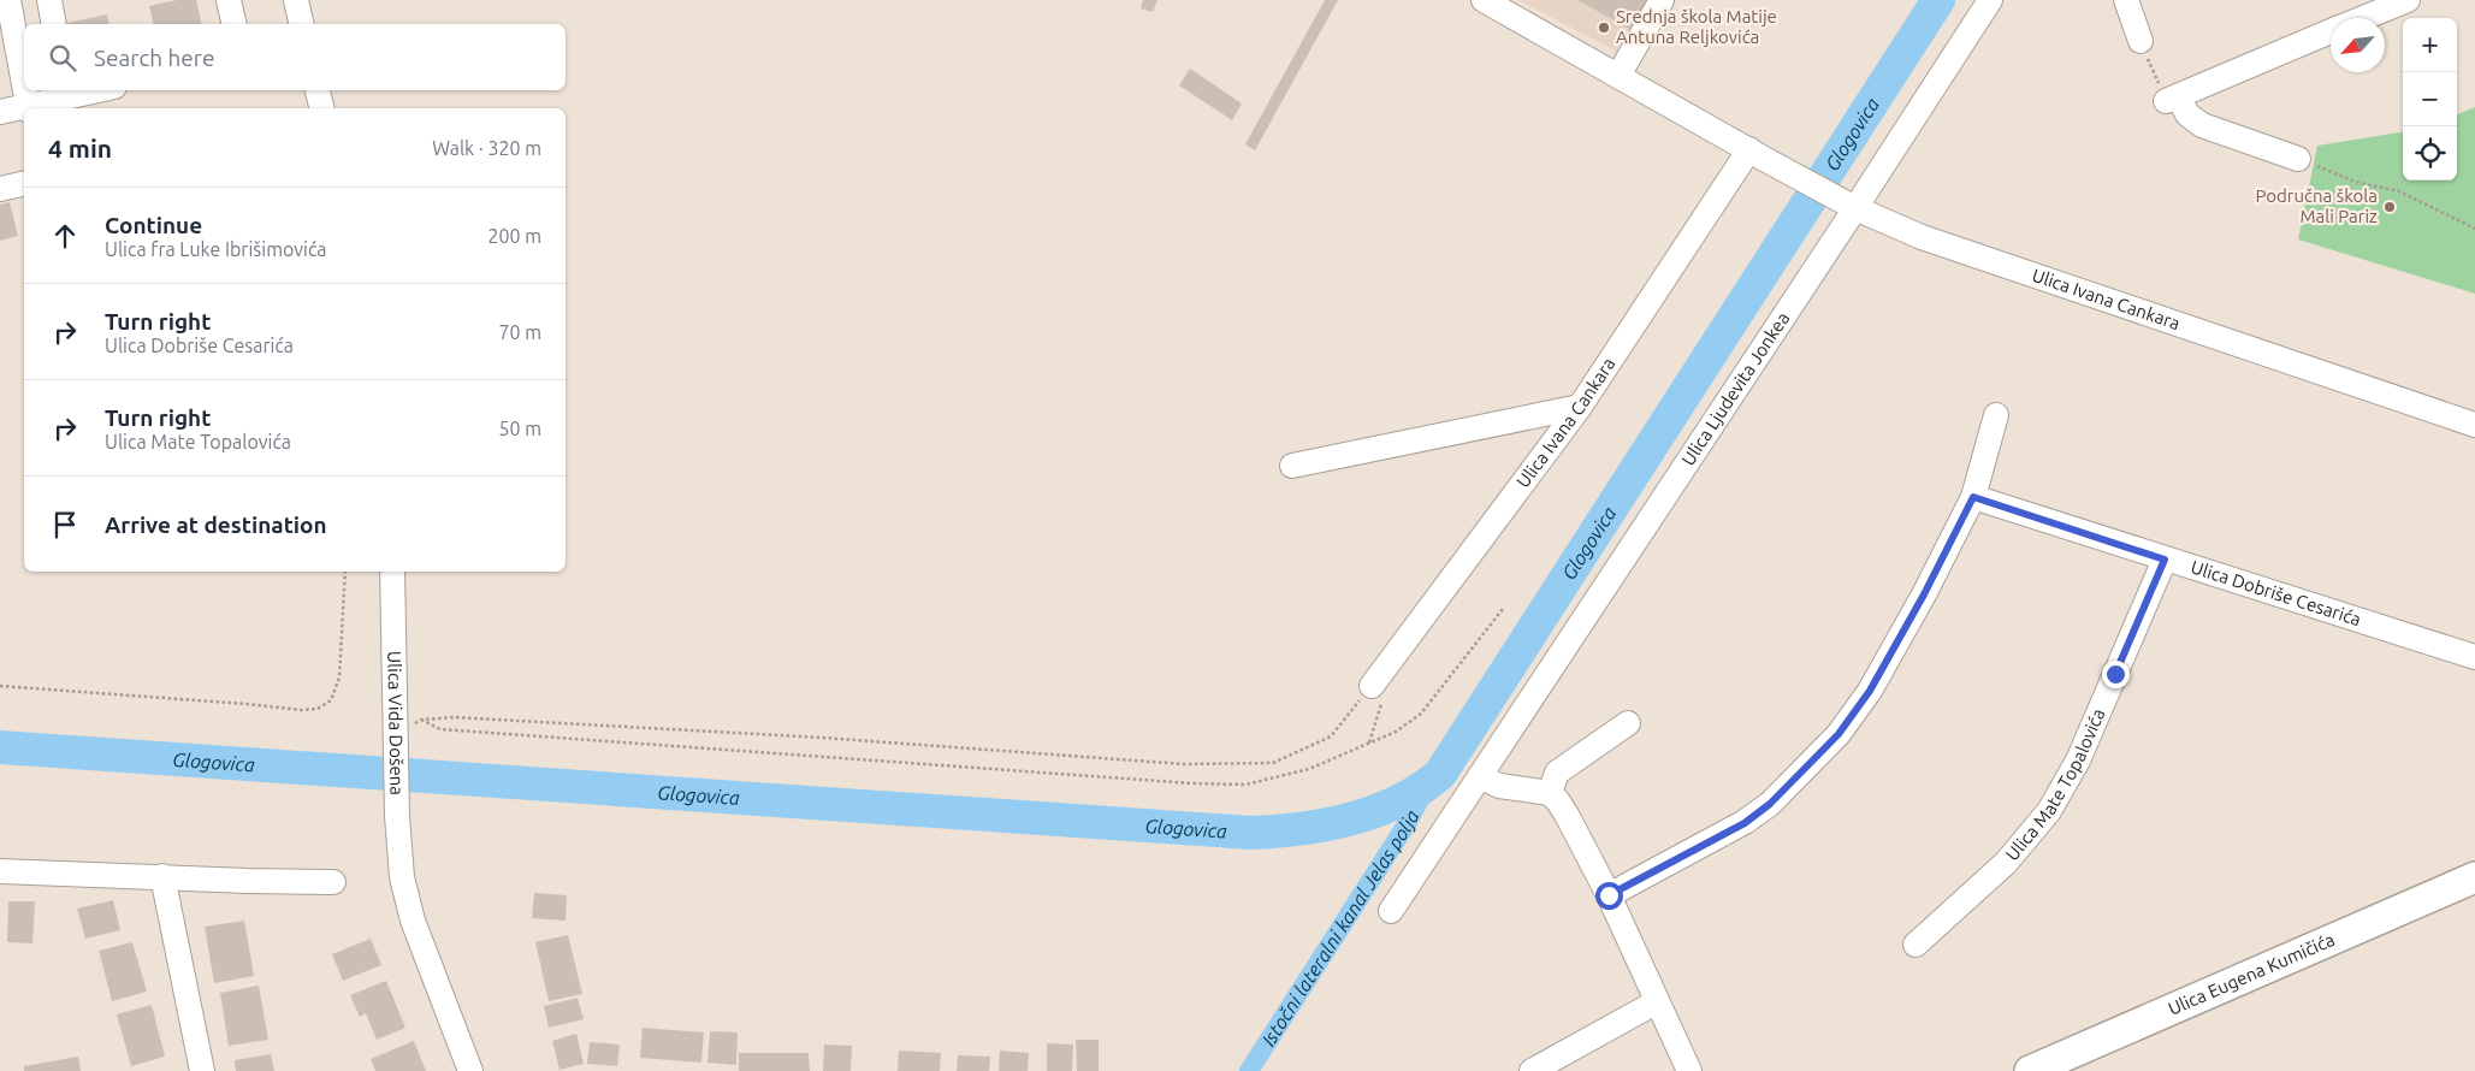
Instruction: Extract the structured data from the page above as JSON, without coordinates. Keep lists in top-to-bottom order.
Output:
{
  "streets": {
    "main road": ["Ulica Eugena Kumičića"],
    "street": [
      "Ulica Ivana Cankara",
      "Ulica Ljudevita Jonkea",
      "Ulica Dobriše Cesarića",
      "Ulica Vida Došena",
      "Ulica Mate Topalovića"
    ]
  },
  "crossings": [
    ["Ulica Ivana Cankara", "Ulica Ljudevita Jonkea"],
    ["Ulica Dobriše Cesarića", "Ulica Mate Topalovića"]
  ],
  "water": ["Glogovica", "Istočni lateralni kanal Jelas polja"],
  "places": ["Srednja škola Matije Antuna Reljkovića", "Područna škola Mali Pariz"],
  "north": "bottom left",
  "page": {
    "map_buttons": ["+", "−"],
    "search": "Search here",
    "heading": ["4 min", "Walk · 320 m"],
    "list": [
      ["Continue", "Ulica fra Luke Ibrišimovića", "200 m"],
      ["Turn right", "Ulica Dobriše Cesarića", "70 m"],
      ["Turn right", "Ulica Mate Topalovića", "50 m"],
      "Arrive at destination"
    ]
  }
}
